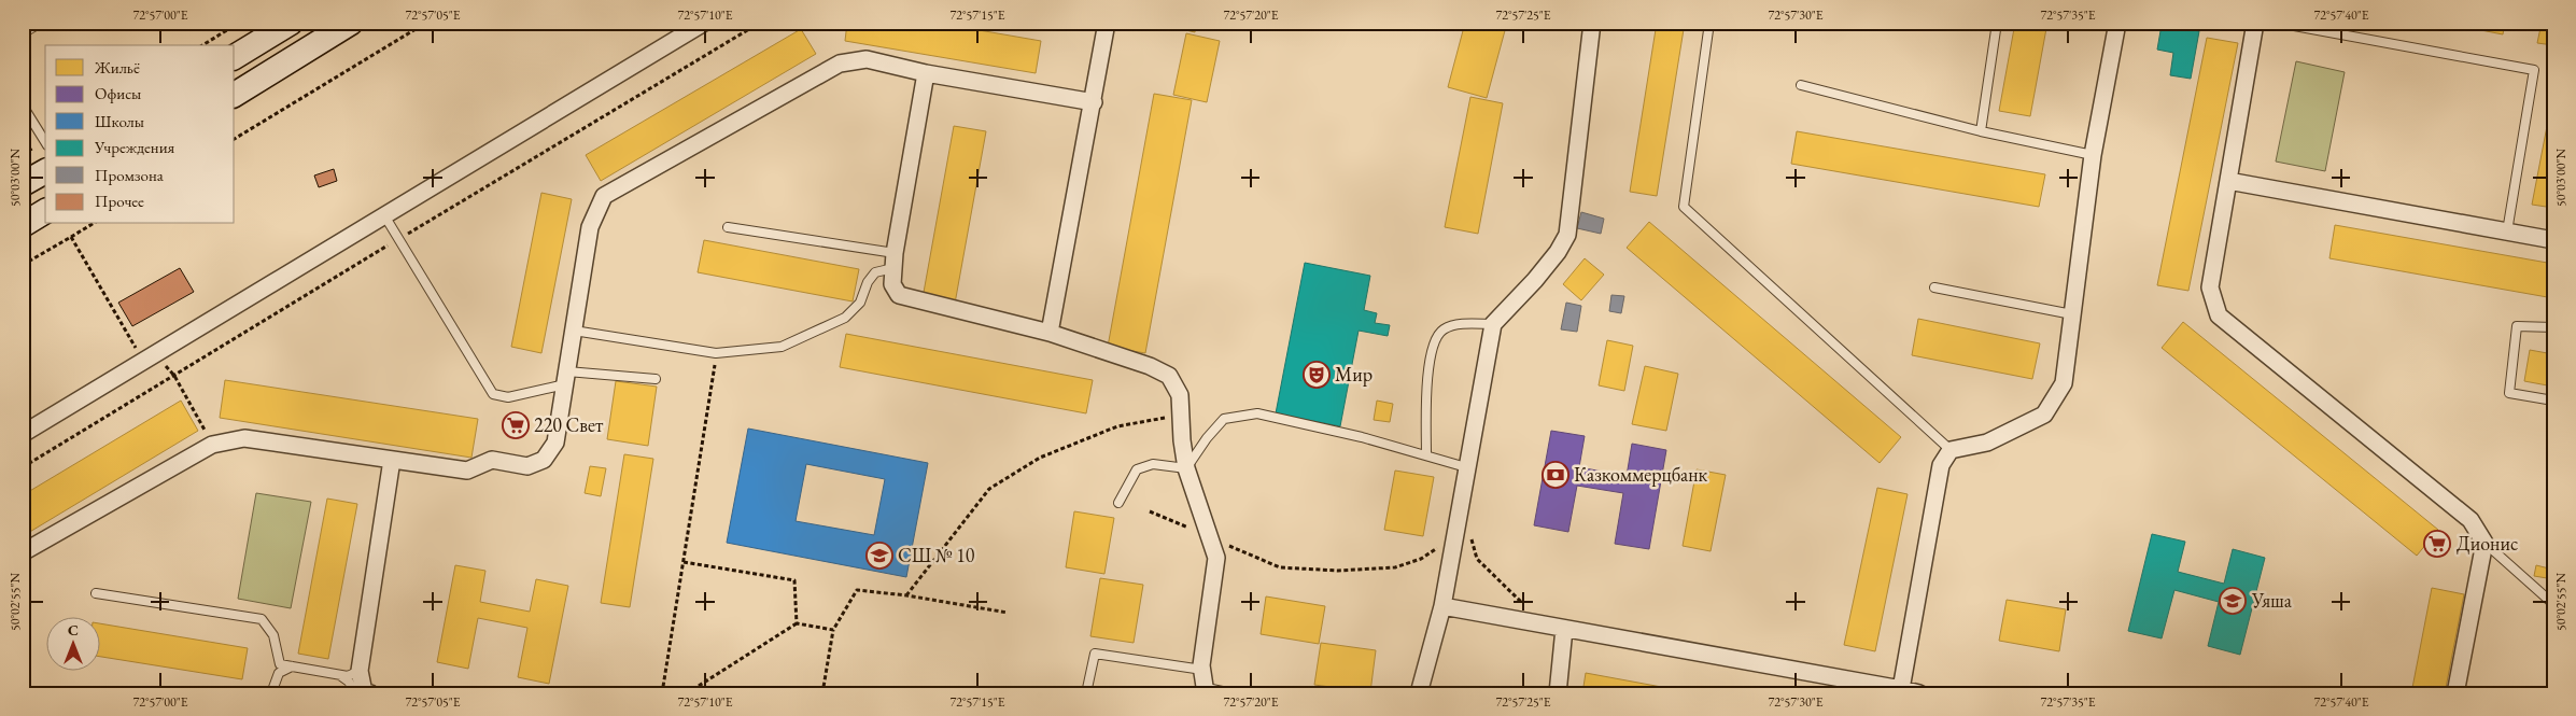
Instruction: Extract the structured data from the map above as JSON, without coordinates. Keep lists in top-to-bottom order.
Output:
{
  "places": {
    "theatre": ["Мир"],
    "supermarket": ["220 Свет", "Дионис"],
    "bank": ["Казкоммерцбанк"],
    "school or university": ["СШ № 10", "Уяша"]
  },
  "legend": [
    "Жильё",
    "Офисы",
    "Школы",
    "Учреждения",
    "Промзона",
    "Прочее"
  ],
  "north": "top",
  "coordinates": [
    "72°57'00\"E",
    "72°57'05\"E",
    "72°57'10\"E",
    "72°57'15\"E",
    "72°57'20\"E",
    "72°57'25\"E",
    "72°57'30\"E",
    "72°57'35\"E",
    "72°57'40\"E",
    "50°03'00\"N",
    "50°02'55\"N"
  ]
}
